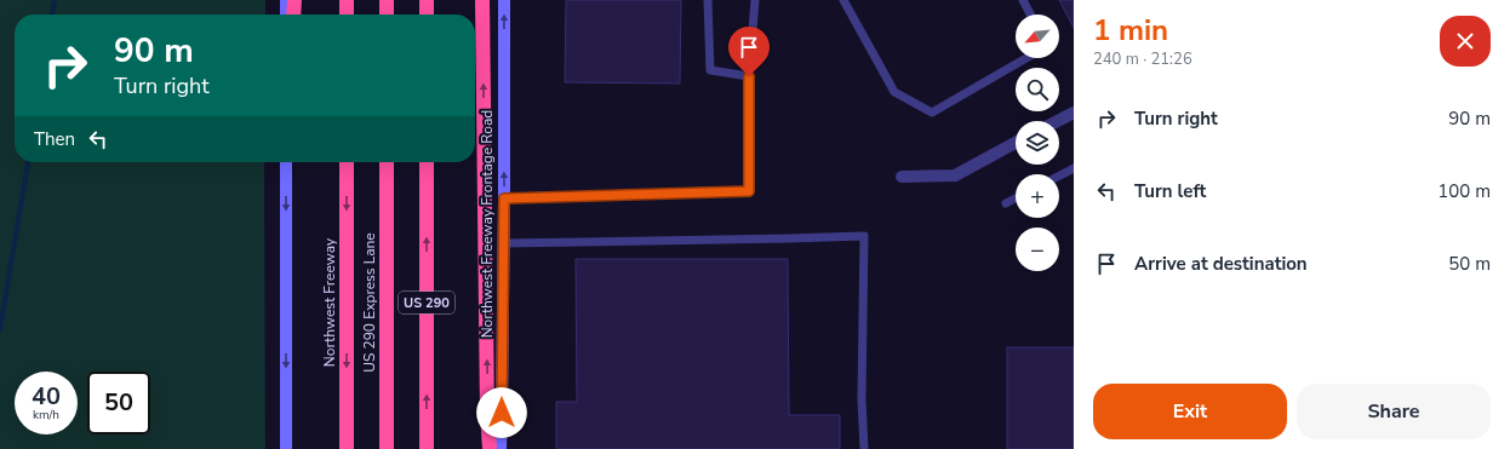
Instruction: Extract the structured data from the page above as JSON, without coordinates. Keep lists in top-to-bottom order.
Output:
{
  "streets": {
    "highway": ["Northwest Freeway", "US 290 Express Lane", "US 290"],
    "main road": ["Northwest Freeway Frontage Road"]
  },
  "one_way": ["Northwest Freeway Frontage Road"],
  "north": "bottom left",
  "page": {
    "heading": ["1 min", "240 m · 21:26"],
    "map_buttons": ["+", "−"],
    "turn": ["90 m", "Turn right"],
    "list": [
      {
        "name": "Turn right",
        "value": "90 m"
      },
      {
        "name": "Turn left",
        "value": "100 m"
      },
      {
        "name": "Arrive at destination",
        "value": "50 m"
      }
    ],
    "then": "Then",
    "speed": "40 km/h",
    "limit": "50",
    "buttons": ["Exit", "Share"]
  }
}
